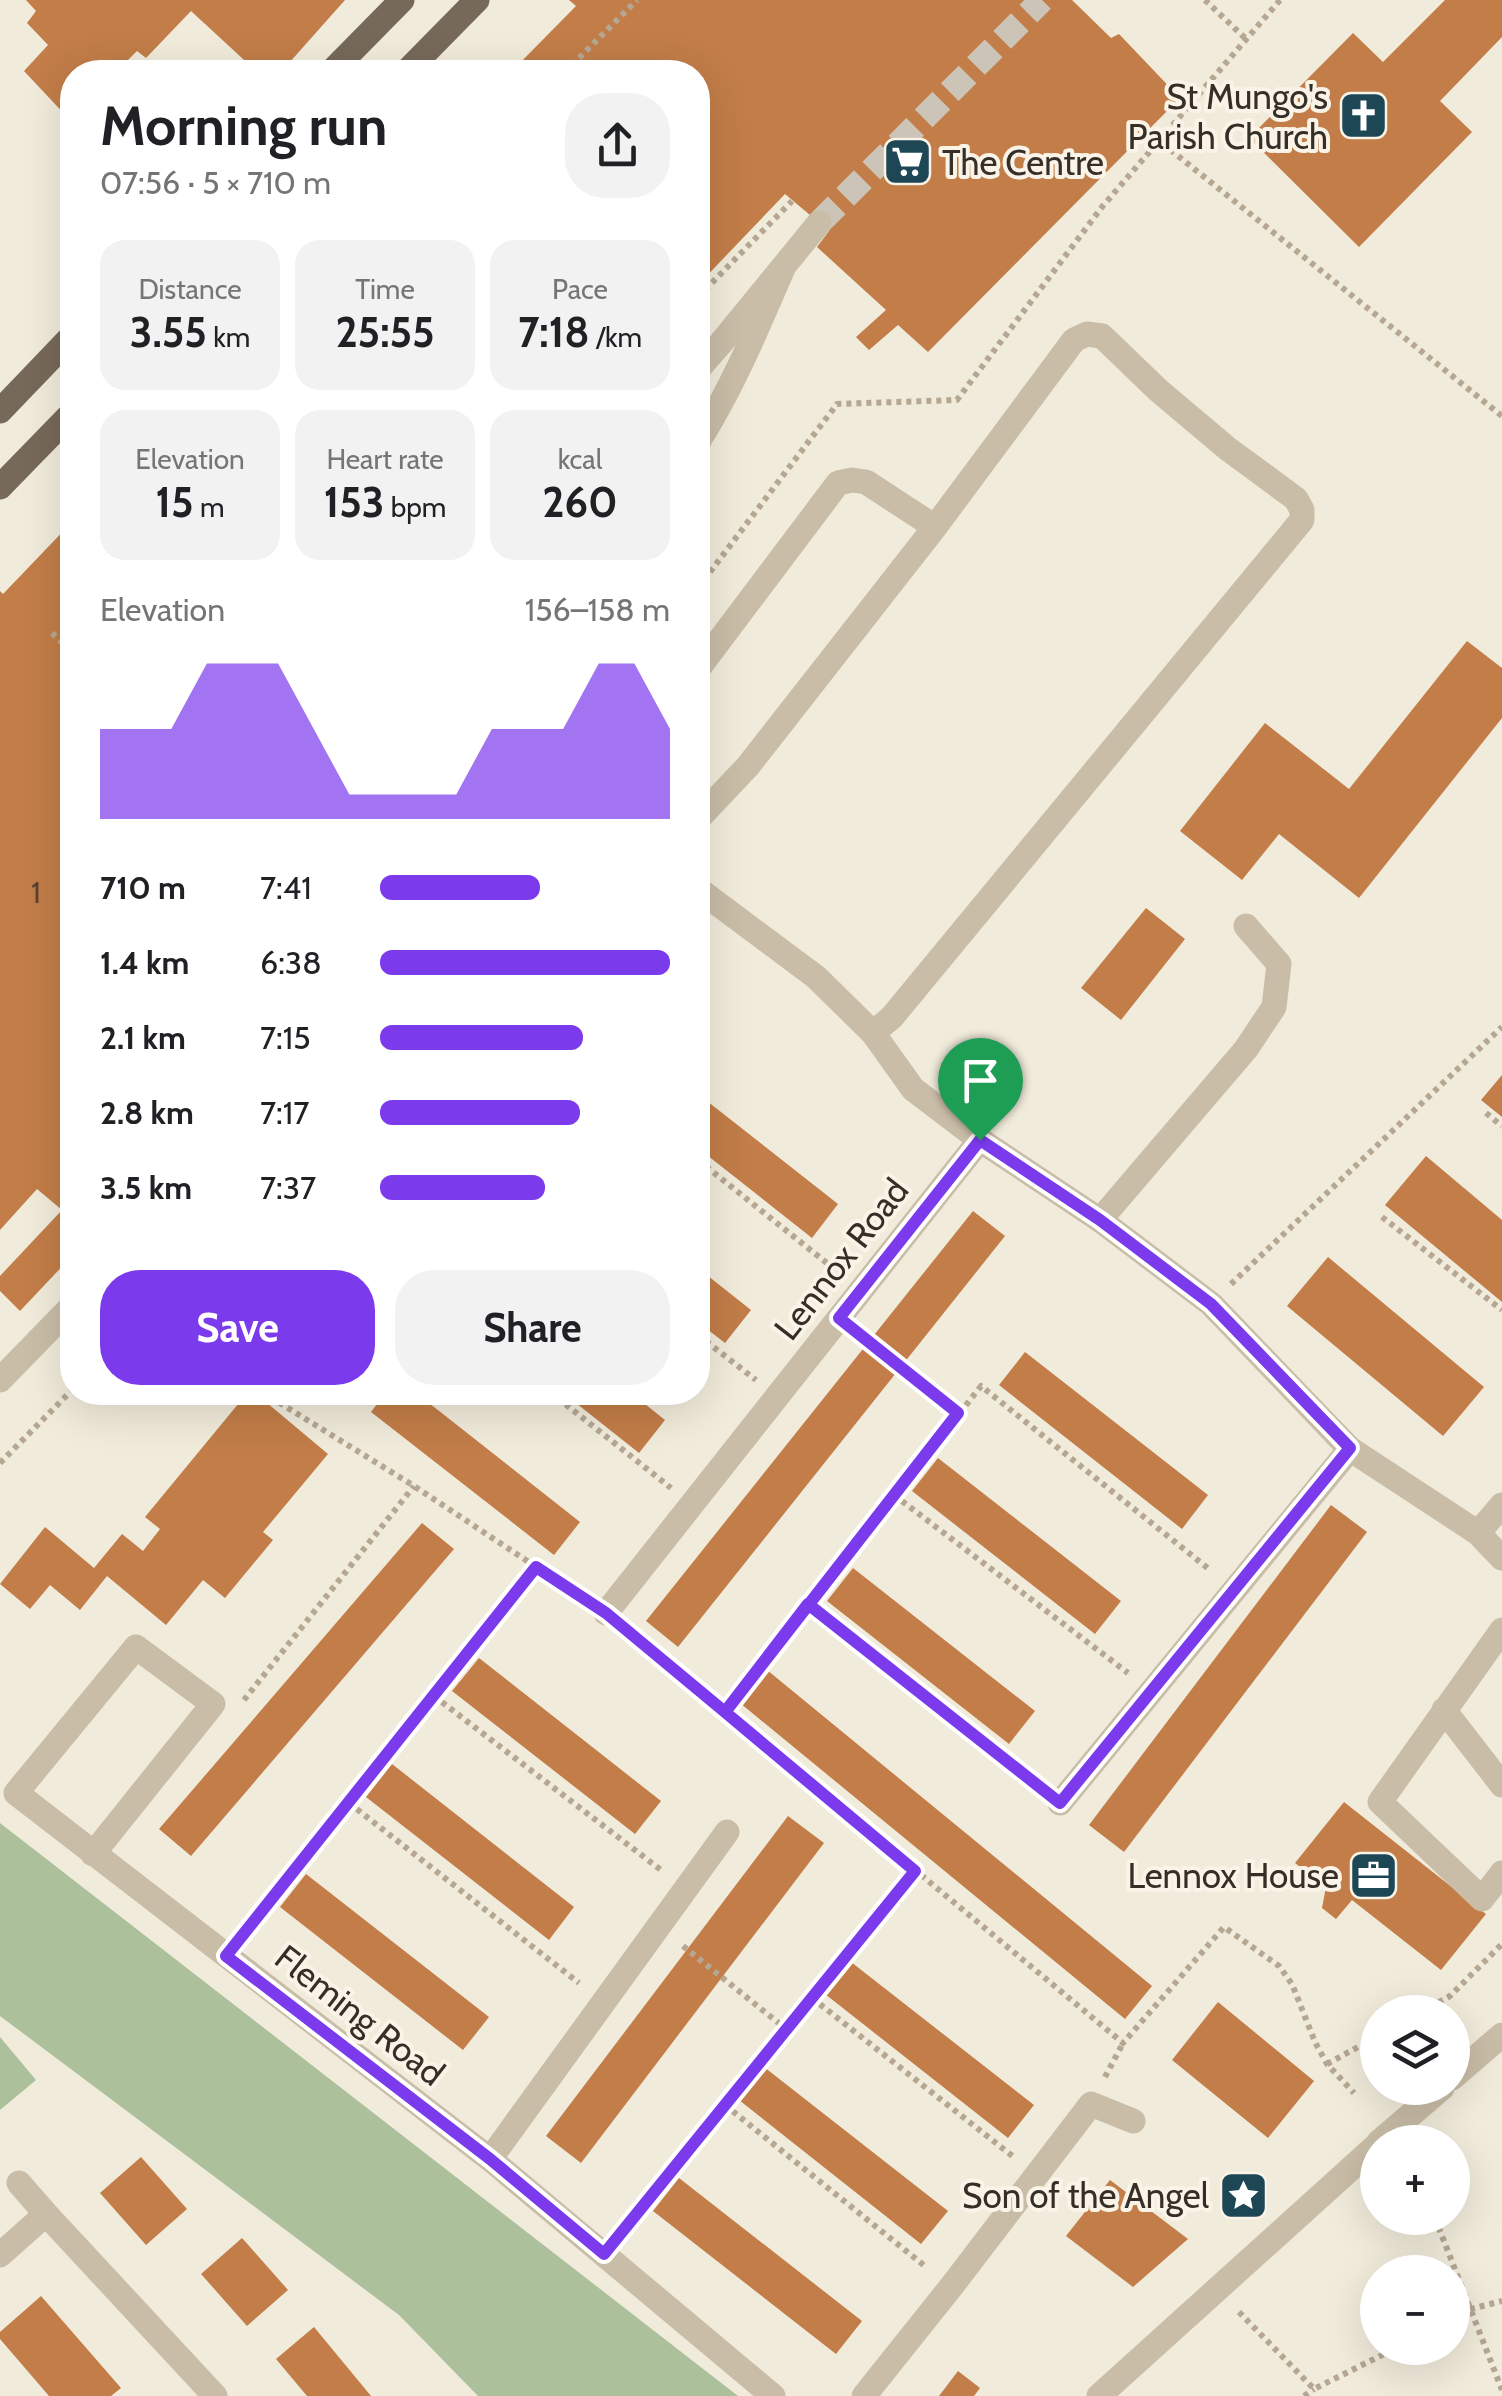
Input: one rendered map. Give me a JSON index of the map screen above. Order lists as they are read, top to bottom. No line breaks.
{"streets":{"street":["Lennox Road","Fleming Road"]},"places":{"church":["St Mungo's Parish Church"],"supermarket":["The Centre"],"office":["Lennox House"],"place":["Son of the Angel"]},"house_numbers":["1"],"page":{"heading":["Morning run","07:56 · 5 × 710 m"],"stats":[["Distance","3.55 km"],["Time","25:55"],["Pace","7:18 /km"],["Elevation","15 m"],["Heart rate","153 bpm"],["kcal","260"]],"chart":["Elevation","156–158 m"],"list":[{"name":"710 m","note":"7:41"},{"name":"1.4 km","note":"6:38"},{"name":"2.1 km","note":"7:15"},{"name":"2.8 km","note":"7:17"},{"name":"3.5 km","note":"7:37"}],"buttons":["Save","Share"],"map_buttons":["+","−"]}}
